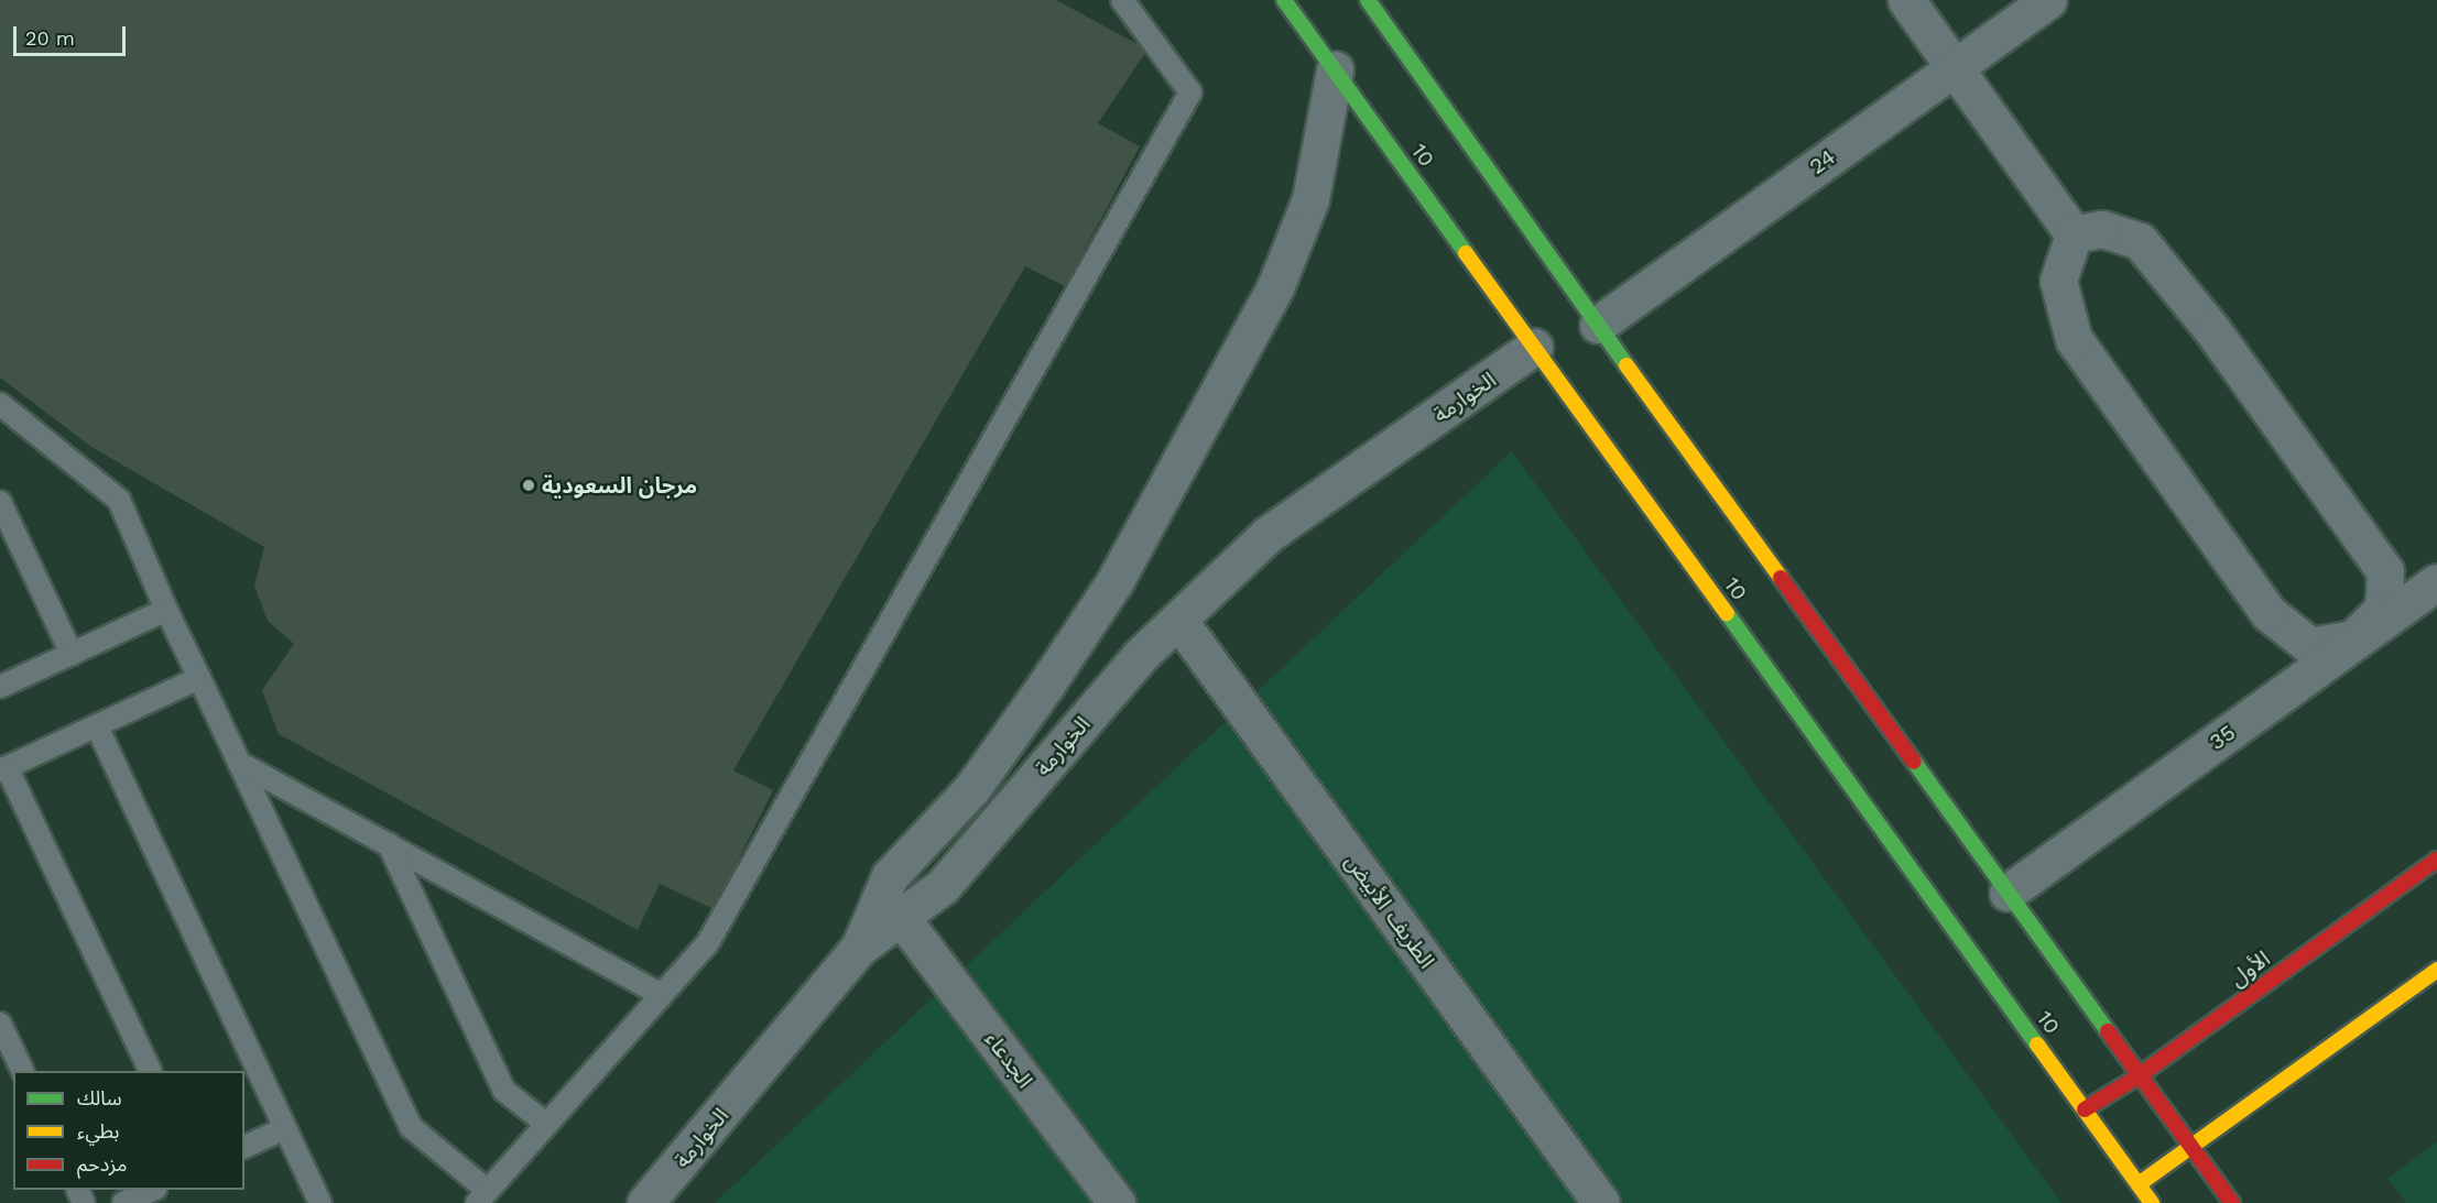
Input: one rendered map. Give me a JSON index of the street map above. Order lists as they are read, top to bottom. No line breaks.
{"streets":{"street":["10","24","الخوارمة","35","الطريف الأبيض","الأول","الجدعاء"]},"crossings":[["10","24"],["10","الخوارمة"],["10","35"],["10","الأول"],["الخوارمة","الطريف الأبيض"],["الخوارمة","الجدعاء"]],"places":["مرجان السعودية"],"legend":["سالك","بطيء","مزدحم"],"scale_bar":"20 m"}
